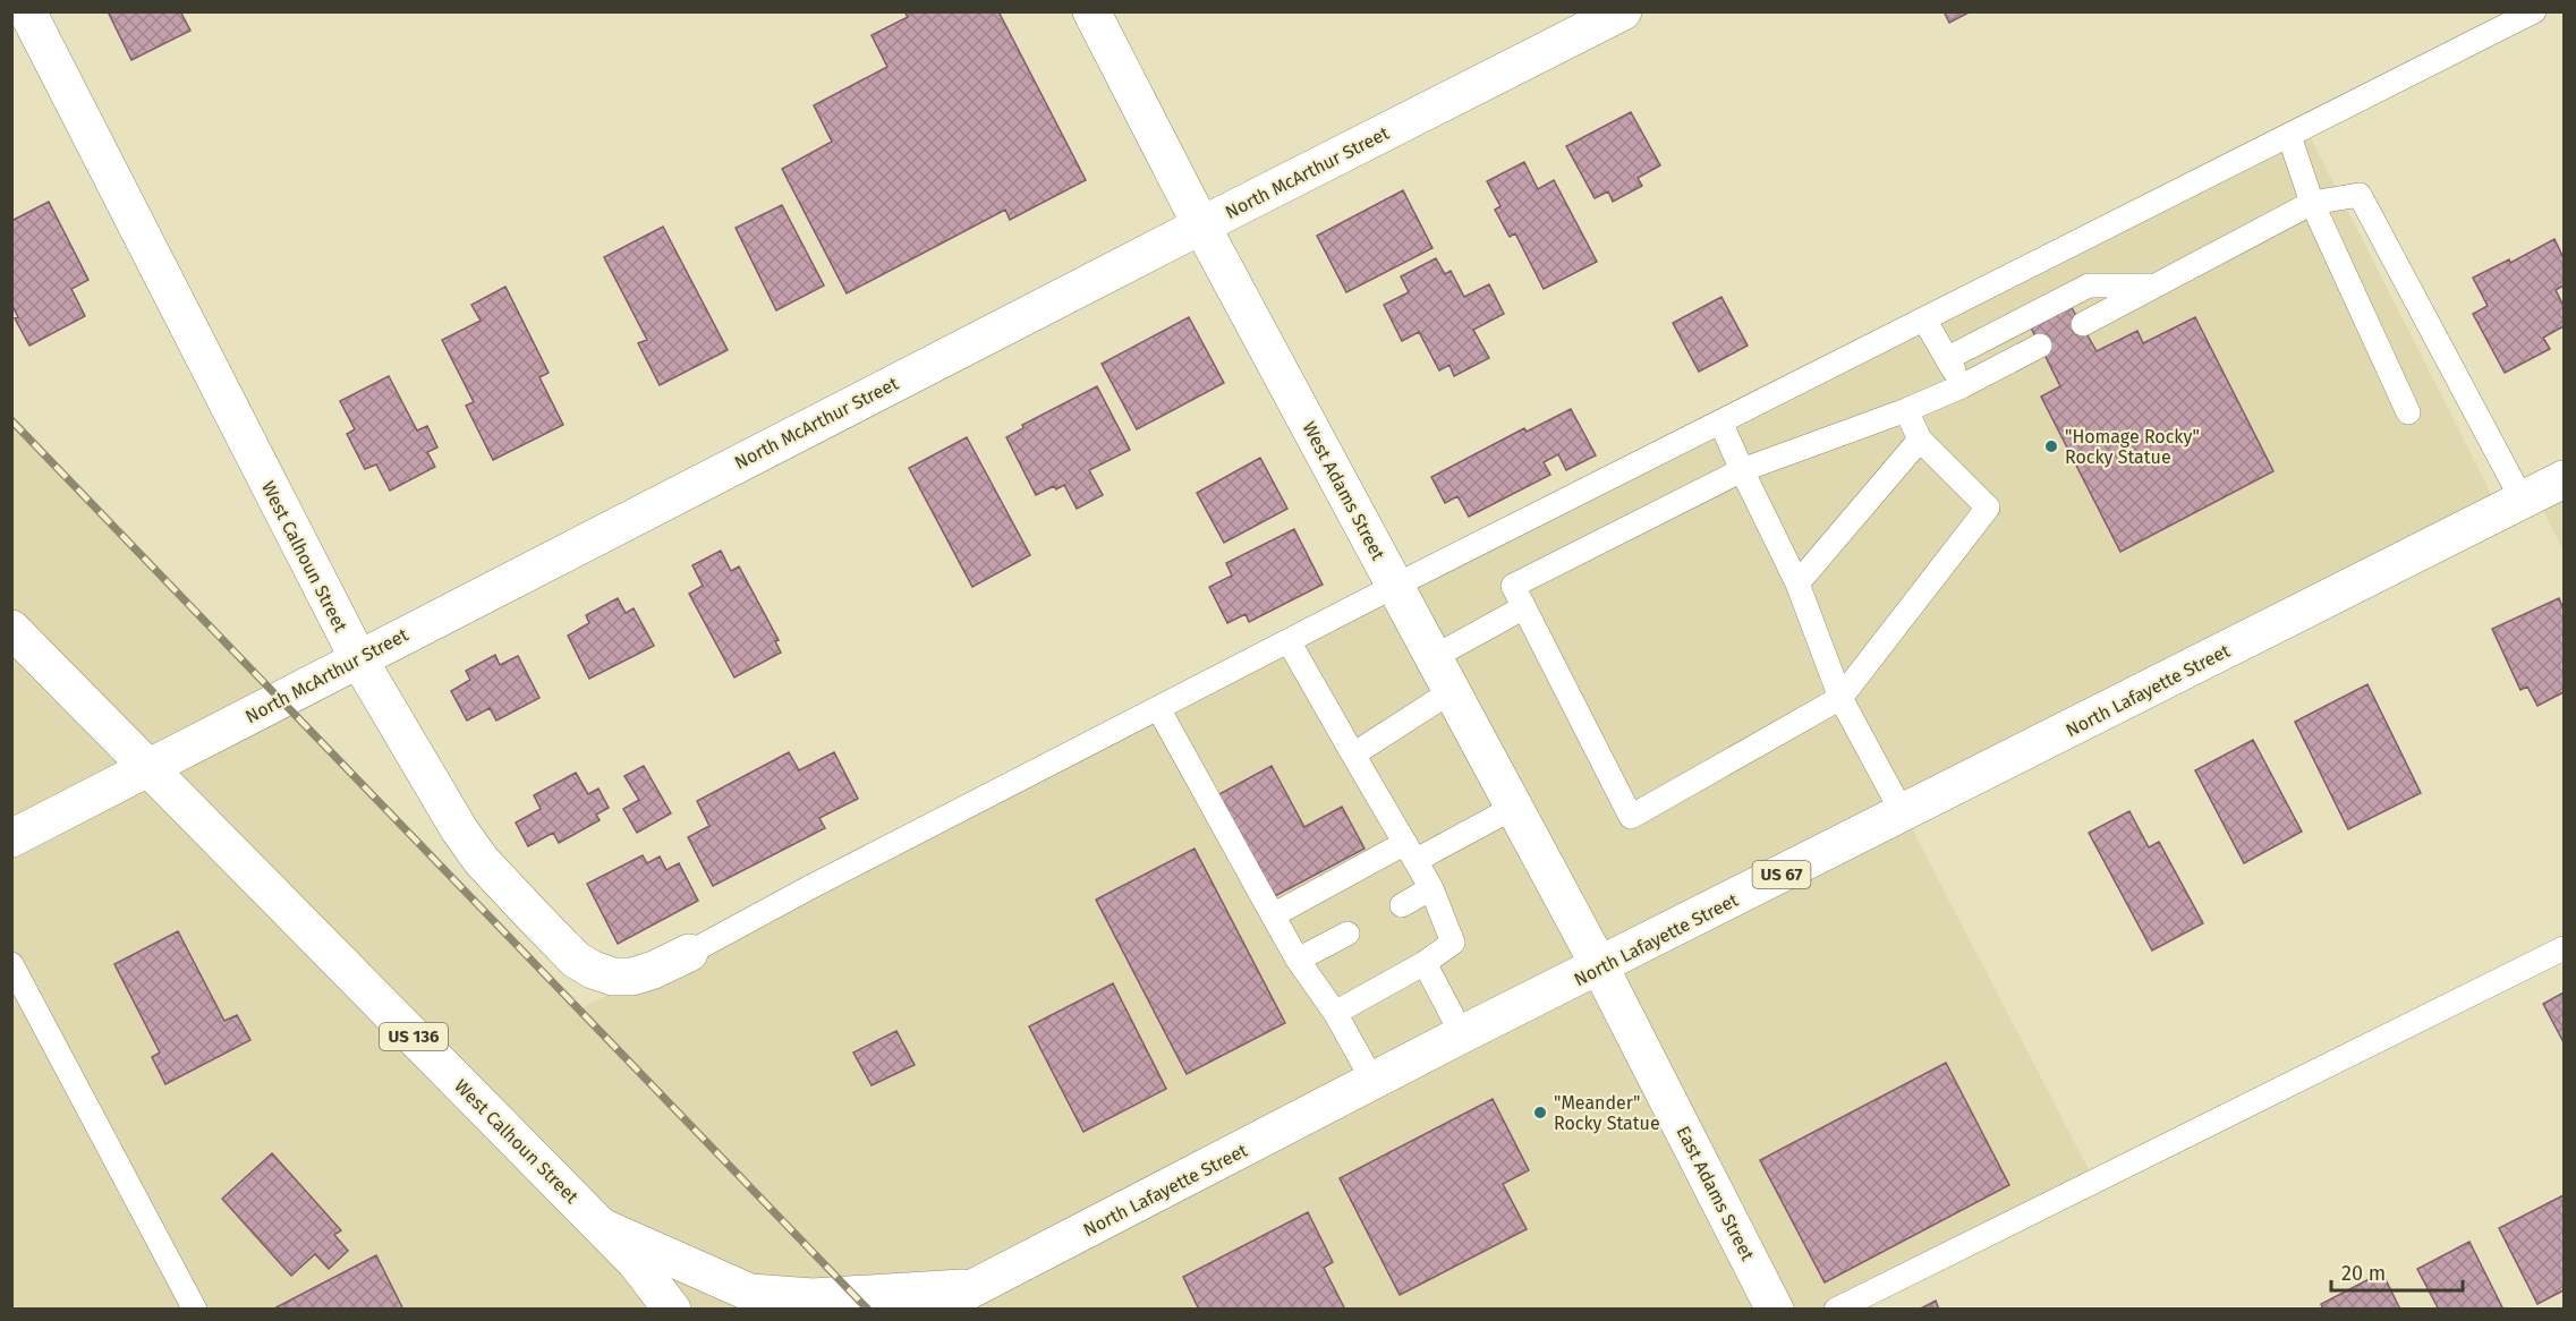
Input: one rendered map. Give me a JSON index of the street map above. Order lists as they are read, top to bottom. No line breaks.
{"streets":{"main road":["North McArthur Street","West Adams Street","West Calhoun Street","North Lafayette Street","US 67","US 136","East Adams Street"]},"crossings":[["North McArthur Street","West Adams Street"],["North McArthur Street","West Calhoun Street"],["West Adams Street","North Lafayette Street"],["West Adams Street","East Adams Street"],["North Lafayette Street","East Adams Street"]],"places":["\"Homage Rocky\" Rocky Statue","\"Meander\" Rocky Statue"],"scale_bar":"20 m"}
